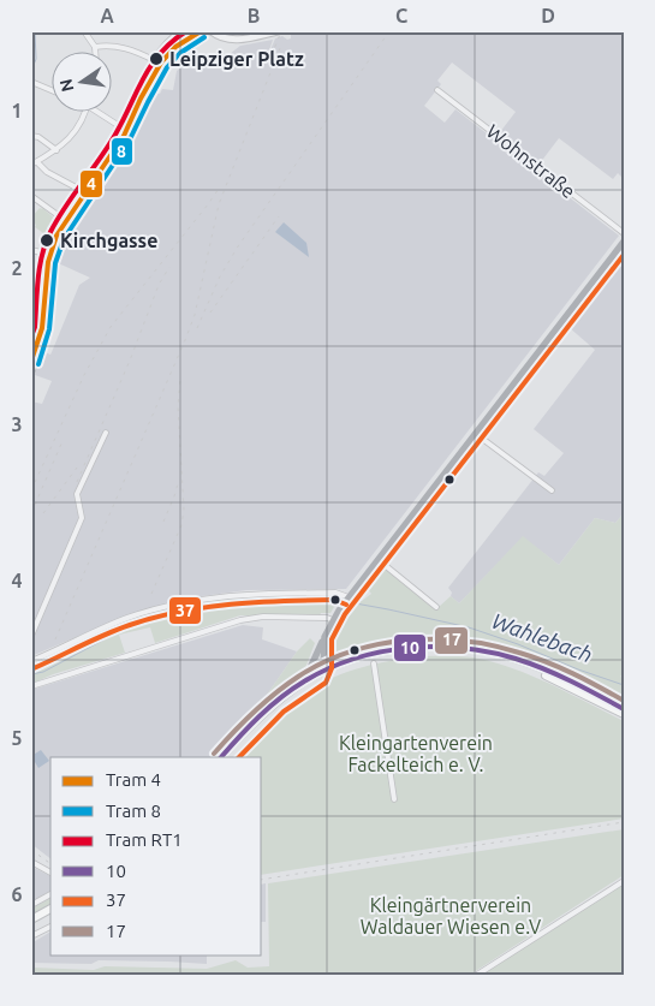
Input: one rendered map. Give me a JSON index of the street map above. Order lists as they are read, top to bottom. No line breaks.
{"streets":{"street":["Wohnstraße"]},"water":["Wahlebach"],"parks":["Kleingartenverein Fackelteich e. V.","Kleingärtnerverein Waldauer Wiesen e.V"],"places":["Leipziger Platz","Kirchgasse"],"lines":["tram line 4","tram line RT1","tram line 8","transit line 37","transit line 17","transit line 10"],"legend":["Tram 4","Tram 8","Tram RT1","10","37","17"],"north":"left","grid":{"columns":["A","B","C","D"],"rows":["1","2","3","4","5","6"]}}
